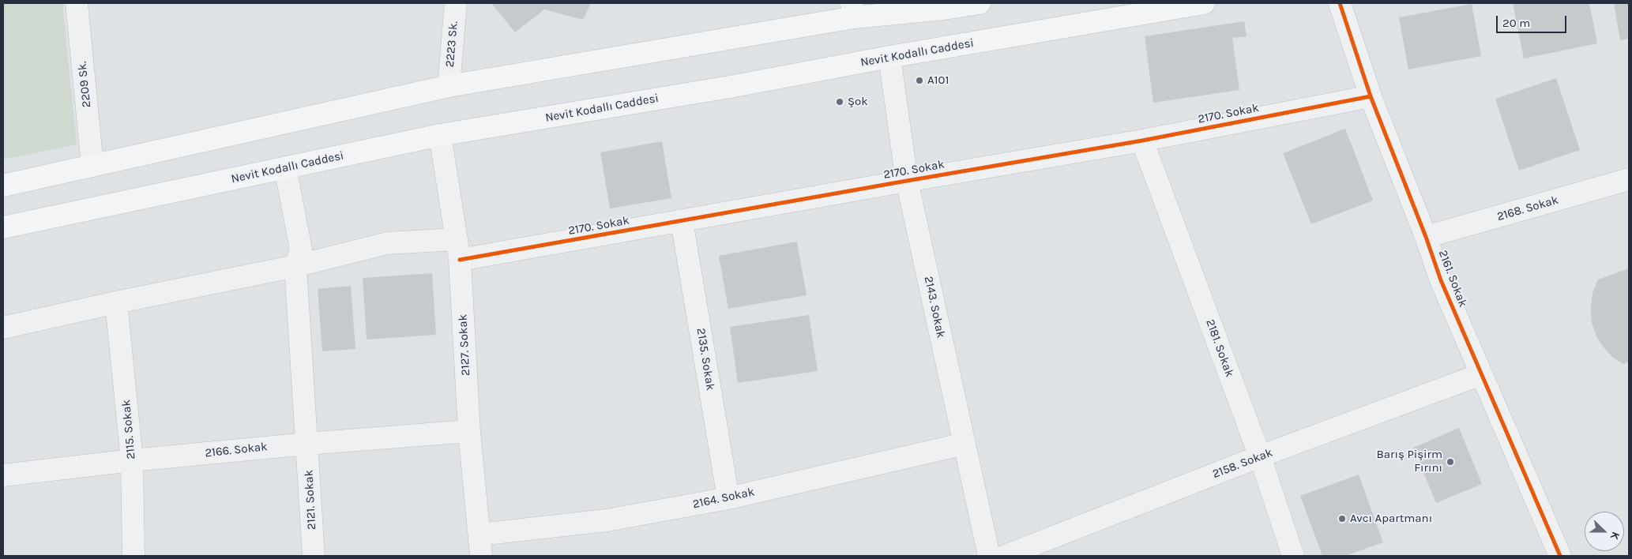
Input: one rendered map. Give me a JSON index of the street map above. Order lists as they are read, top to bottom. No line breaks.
{"streets":{"main road":["Nevit Kodallı Caddesi"],"street":["2223 Sk.","2209 Sk.","2170. Sokak","2168. Sokak","2161. Sokak","2143. Sokak","2127. Sokak","2181. Sokak","2135. Sokak","2115. Sokak","2166. Sokak","2158. Sokak","2164. Sokak","2121. Sokak"]},"crossings":[["Nevit Kodallı Caddesi","2143. Sokak"],["Nevit Kodallı Caddesi","2127. Sokak"],["Nevit Kodallı Caddesi","2121. Sokak"],["2170. Sokak","2161. Sokak"],["2170. Sokak","2143. Sokak"],["2170. Sokak","2127. Sokak"],["2170. Sokak","2181. Sokak"],["2170. Sokak","2135. Sokak"],["2168. Sokak","2161. Sokak"],["2161. Sokak","2158. Sokak"],["2143. Sokak","2164. Sokak"],["2127. Sokak","2166. Sokak"],["2127. Sokak","2164. Sokak"],["2181. Sokak","2158. Sokak"],["2135. Sokak","2164. Sokak"],["2115. Sokak","2166. Sokak"],["2166. Sokak","2121. Sokak"]],"places":["A101","Şok","Barış Pişirm Fırını","Avcı Apartmanı"],"scale_bar":"20 m","north":"right"}
